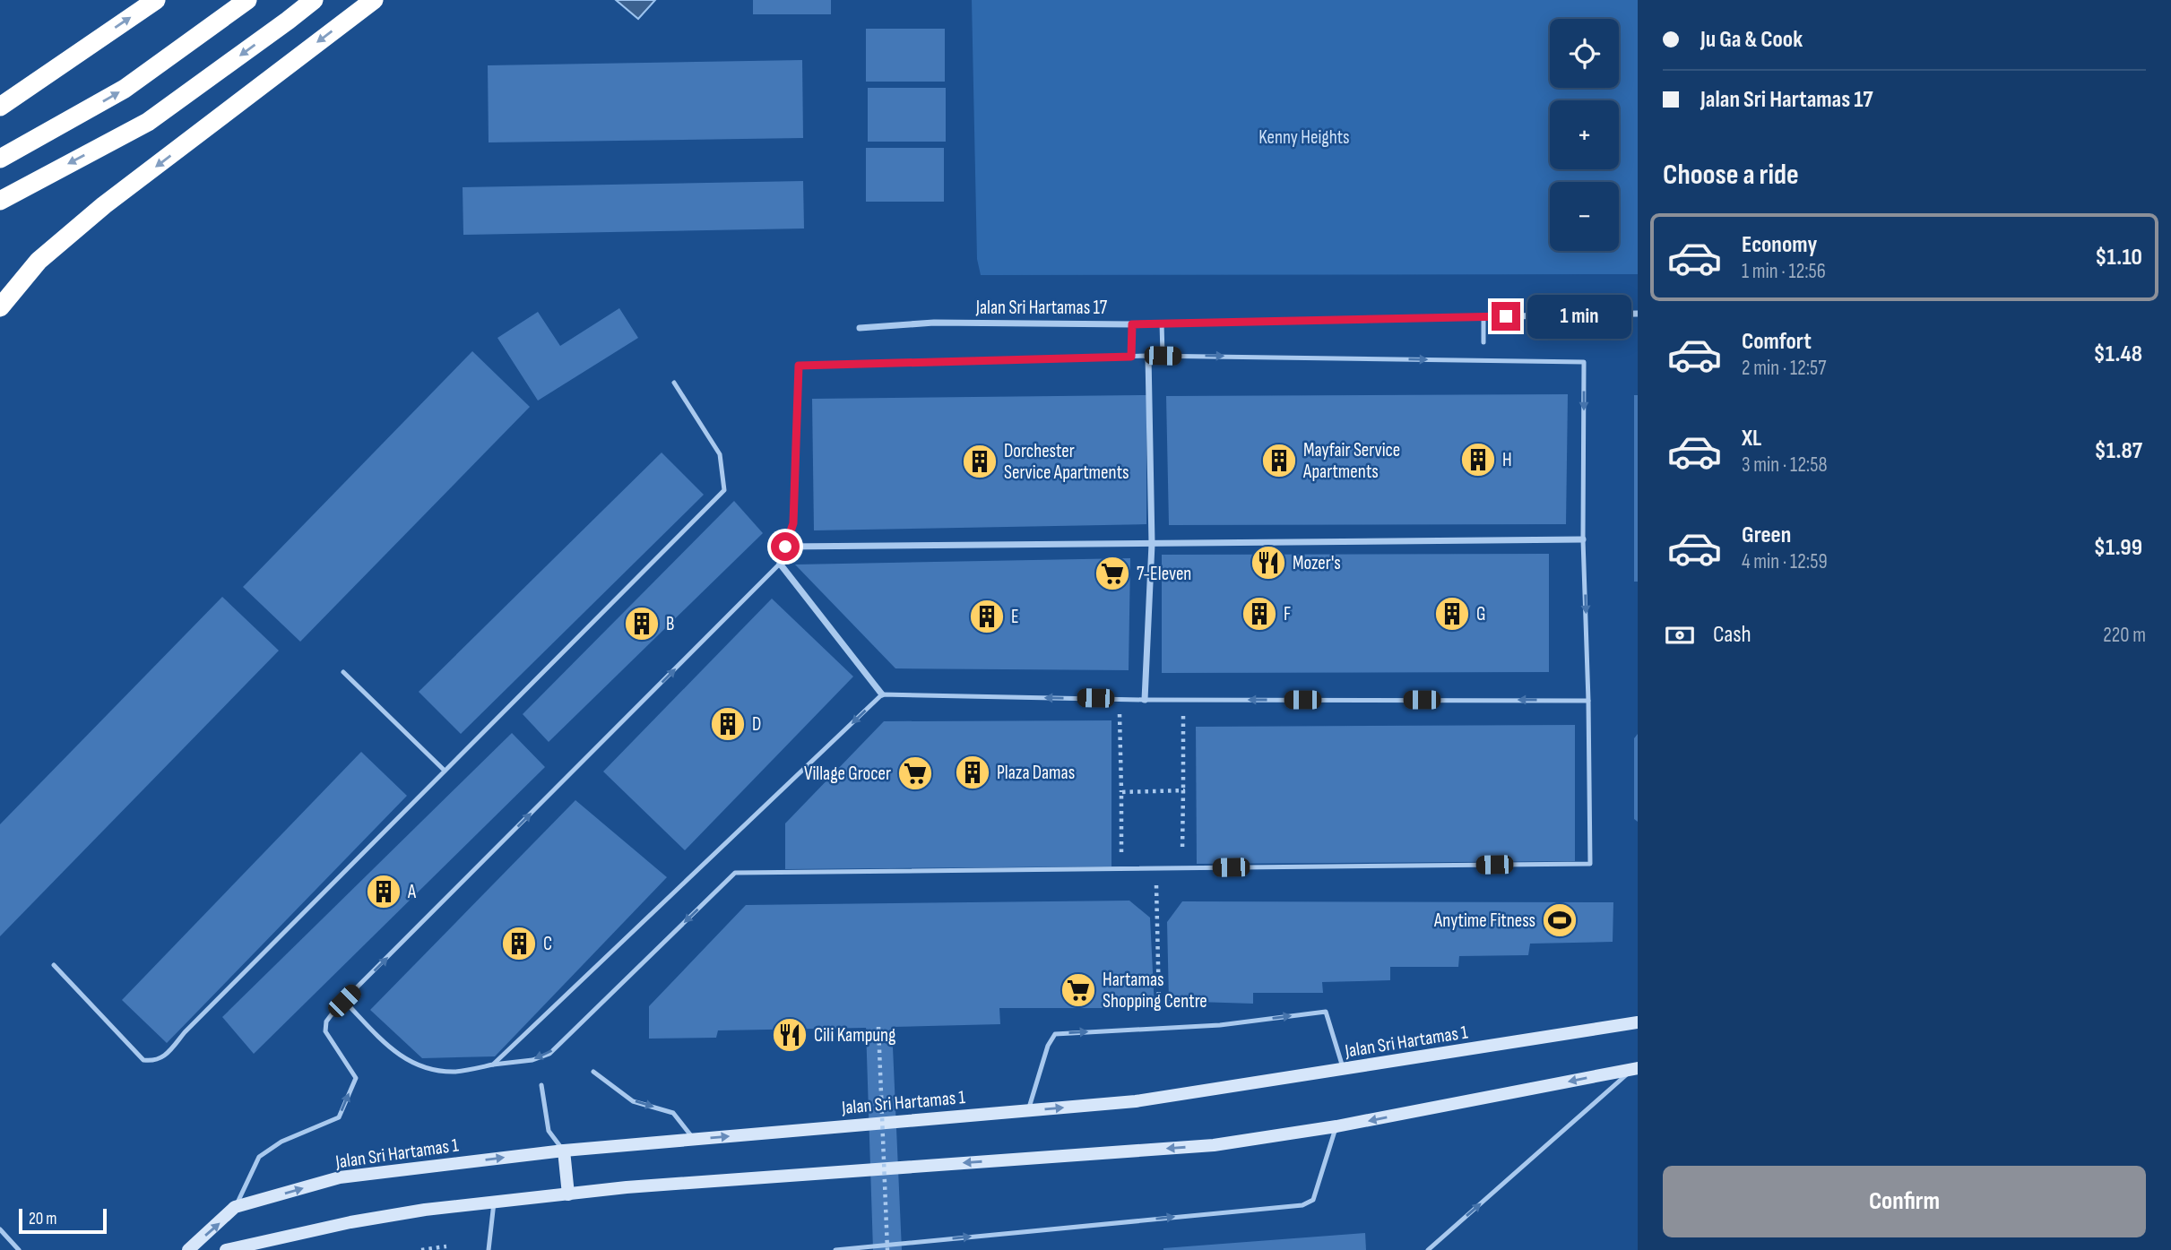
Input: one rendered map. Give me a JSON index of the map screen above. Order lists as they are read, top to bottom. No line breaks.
{"streets":{"street":["Jalan Sri Hartamas 17","Jalan Sri Hartamas 1"]},"parks":["Kenny Heights"],"places":{"building":["H","Mayfair Service Apartments","Dorchester Service Apartments","F","G","E","B","D","Plaza Damas","A","C"],"restaurant":["Mozer's","Cili Kampung"],"supermarket":["7-Eleven","Village Grocer","Hartamas Shopping Centre"],"sports":["Anytime Fitness"]},"scale_bar":"20 m","page":{"banner":["Ju Ga & Cook","Jalan Sri Hartamas 17"],"map_buttons":["+","−"],"heading":"Choose a ride","list":[{"name":"Economy","note":"1 min · 12:56","value":"$1.10"},{"name":"Comfort","note":"2 min · 12:57","value":"$1.48"},{"name":"XL","note":"3 min · 12:58","value":"$1.87"},{"name":"Green","note":"4 min · 12:59","value":"$1.99"}],"bubble":"1 min","pay":["Cash","220 m"],"buttons":"Confirm","scale":"20 m"}}
